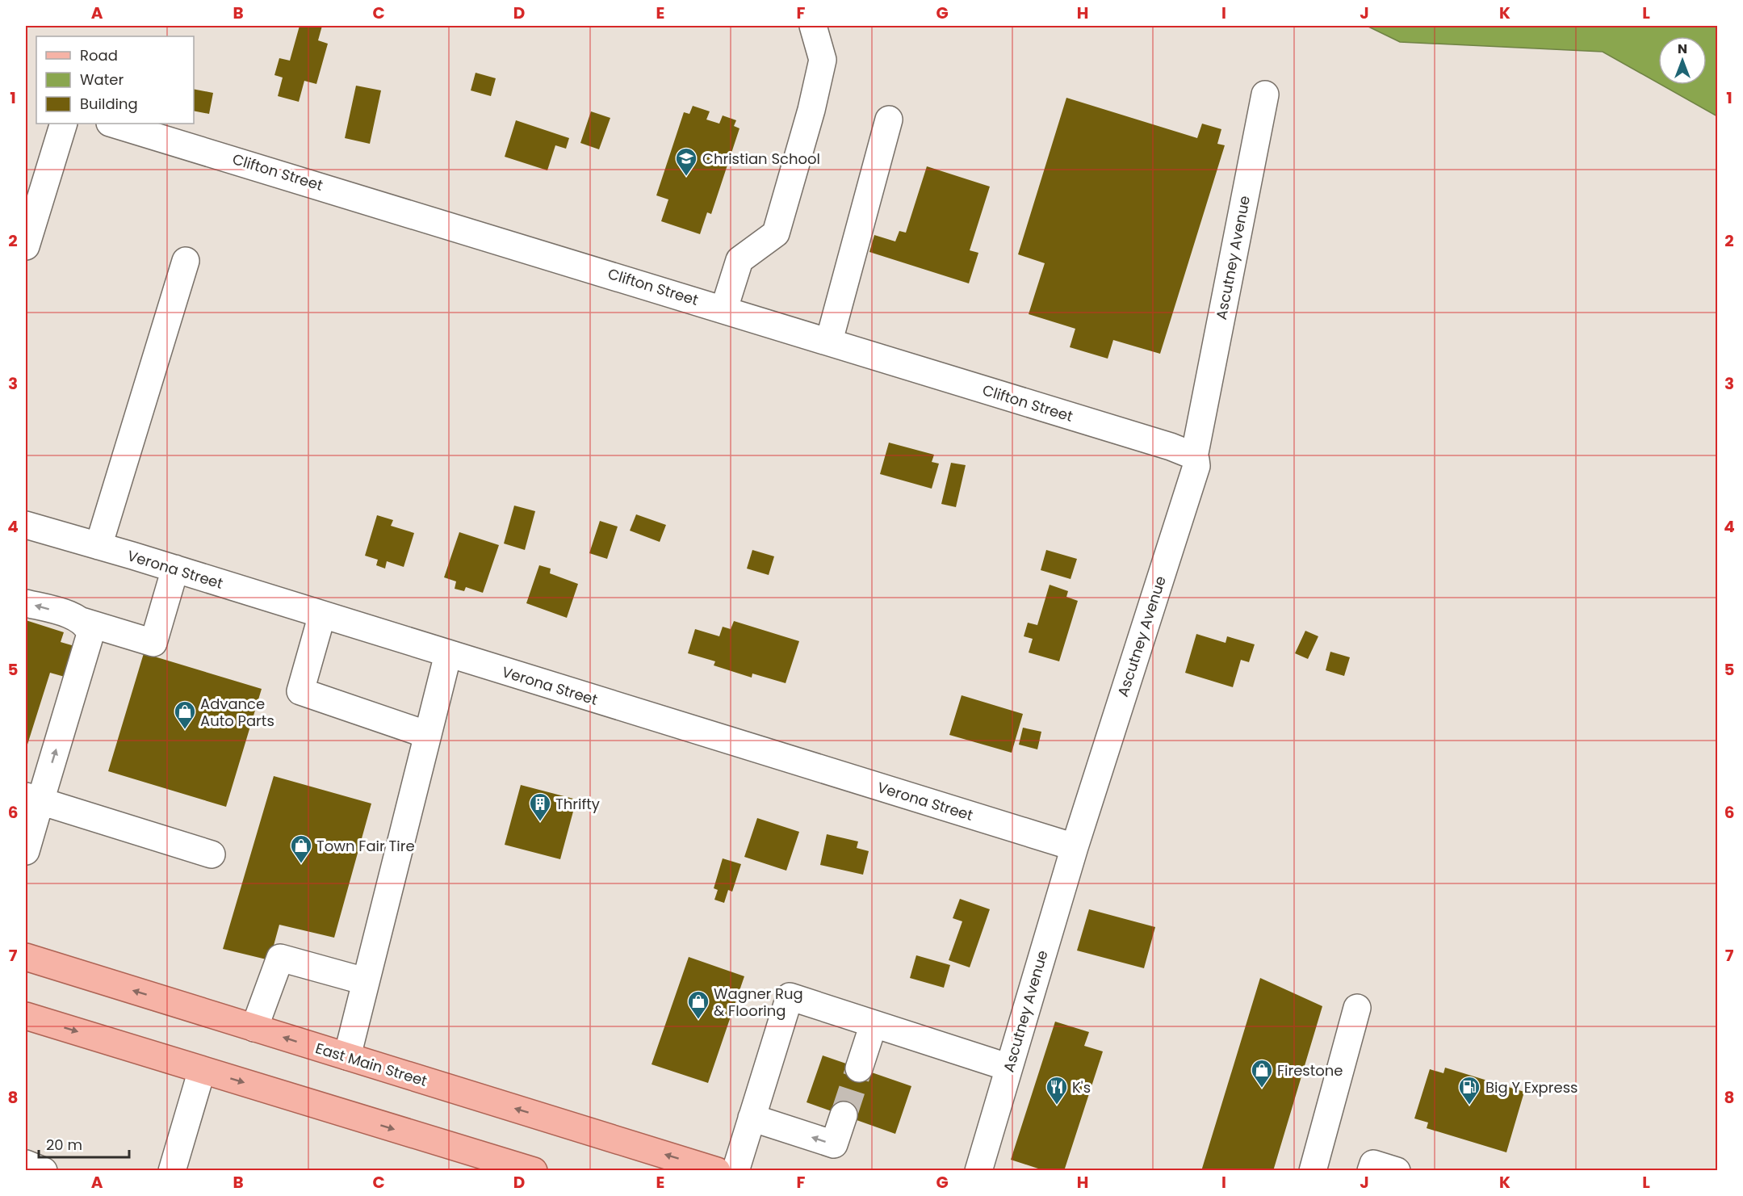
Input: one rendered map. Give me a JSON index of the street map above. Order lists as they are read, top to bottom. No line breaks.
{"streets":{"main road":["East Main Street"],"street":["Clifton Street","Ascutney Avenue","Verona Street"]},"crossings":[["Clifton Street","Ascutney Avenue"],["Ascutney Avenue","Verona Street"]],"places":{"school or university":["Christian School"],"shop":["Advance Auto Parts","Town Fair Tire","Wagner Rug & Flooring","Firestone"],"building":["Thrifty"],"restaurant":["K's"],"fuel station":["Big Y Express"]},"legend":["Road","Water","Building"],"scale_bar":"20 m","north":"top","grid":{"columns":["A","B","C","D","E","F","G","H","I","J","K","L"],"rows":["1","2","3","4","5","6","7","8"]}}
